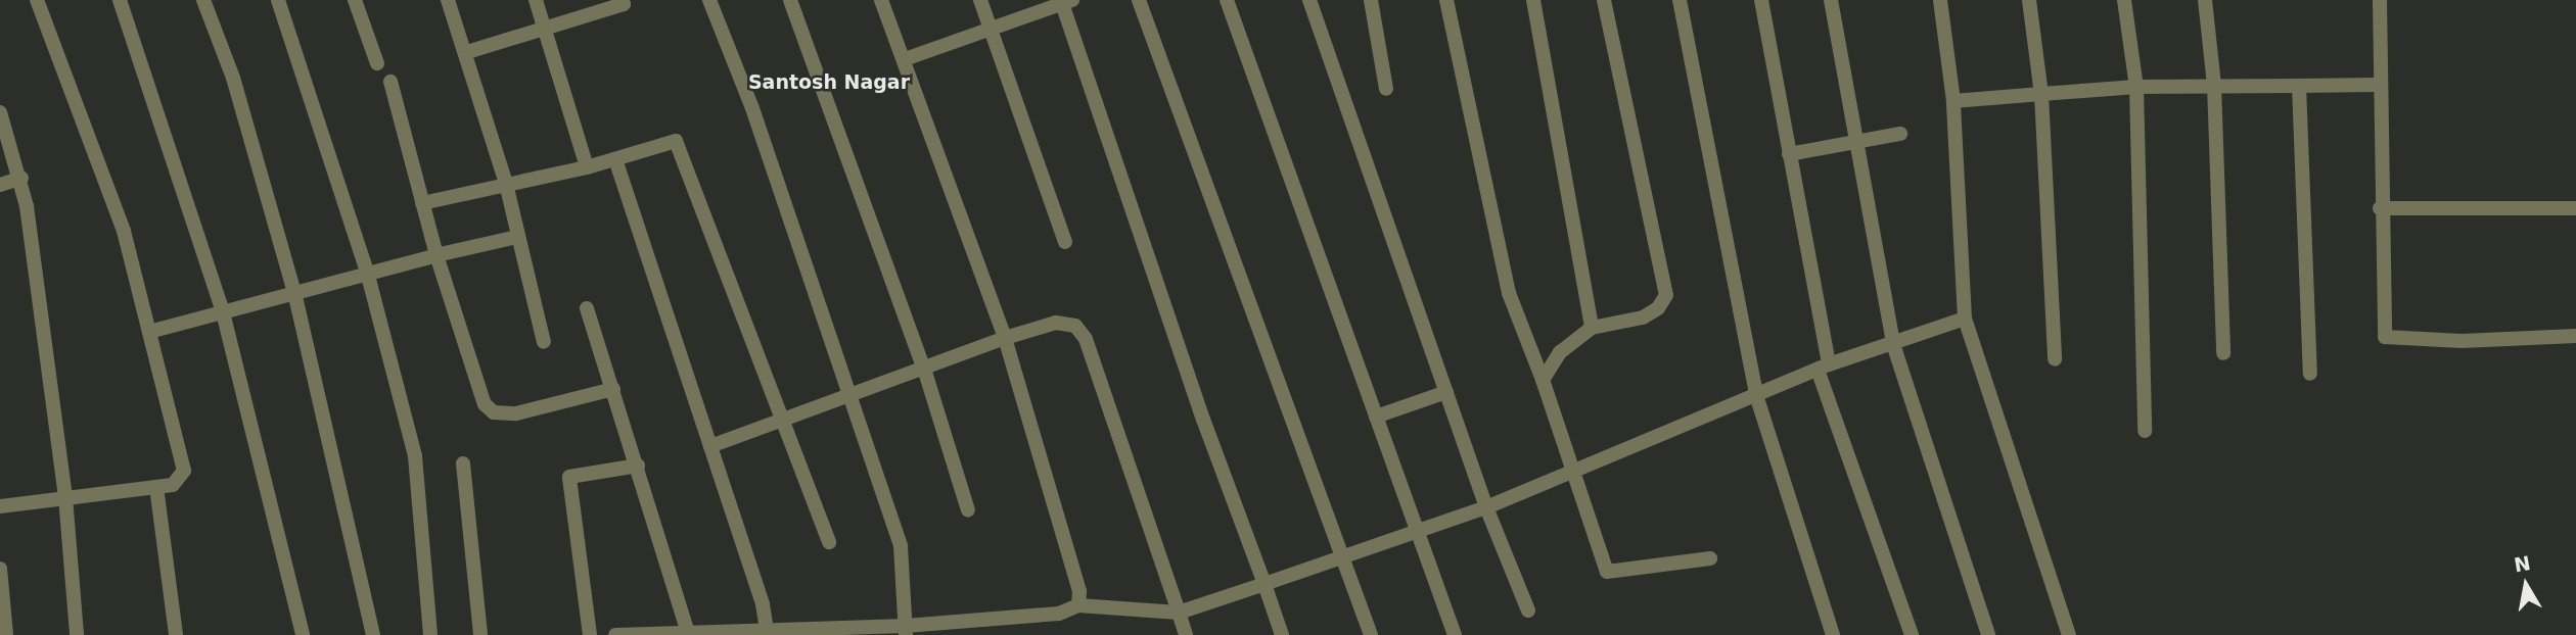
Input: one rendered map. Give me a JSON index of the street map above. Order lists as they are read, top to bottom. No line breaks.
{"districts":["Santosh Nagar"],"north":"top"}
